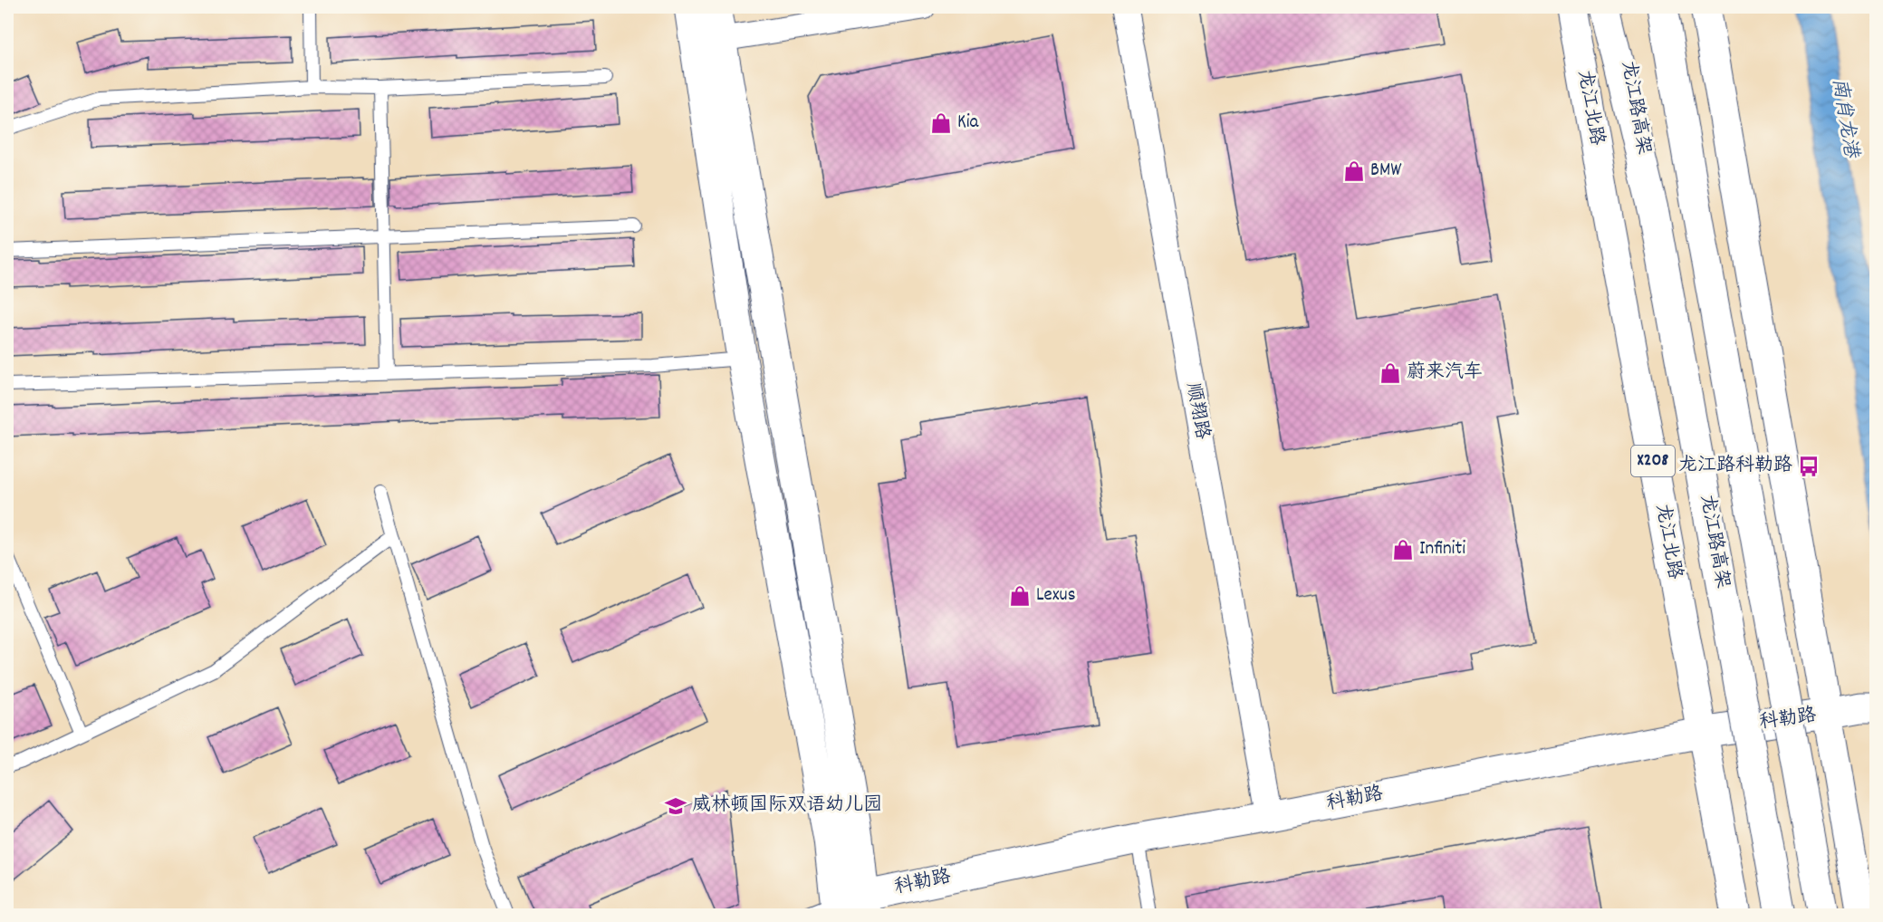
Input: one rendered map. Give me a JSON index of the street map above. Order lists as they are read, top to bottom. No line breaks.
{"streets":{"main road":["龙江北路","龙江路高架","X208","科勒路"],"street":["顺翔路"]},"crossings":[["龙江北路","科勒路"],["顺翔路","科勒路"]],"water":["南肖龙港"],"places":{"shop":["Kia","BMW","蔚来汽车","Infiniti","Lexus"],"bus stop":["龙江路科勒路"],"school or university":["威林顿国际双语幼儿园"]}}
